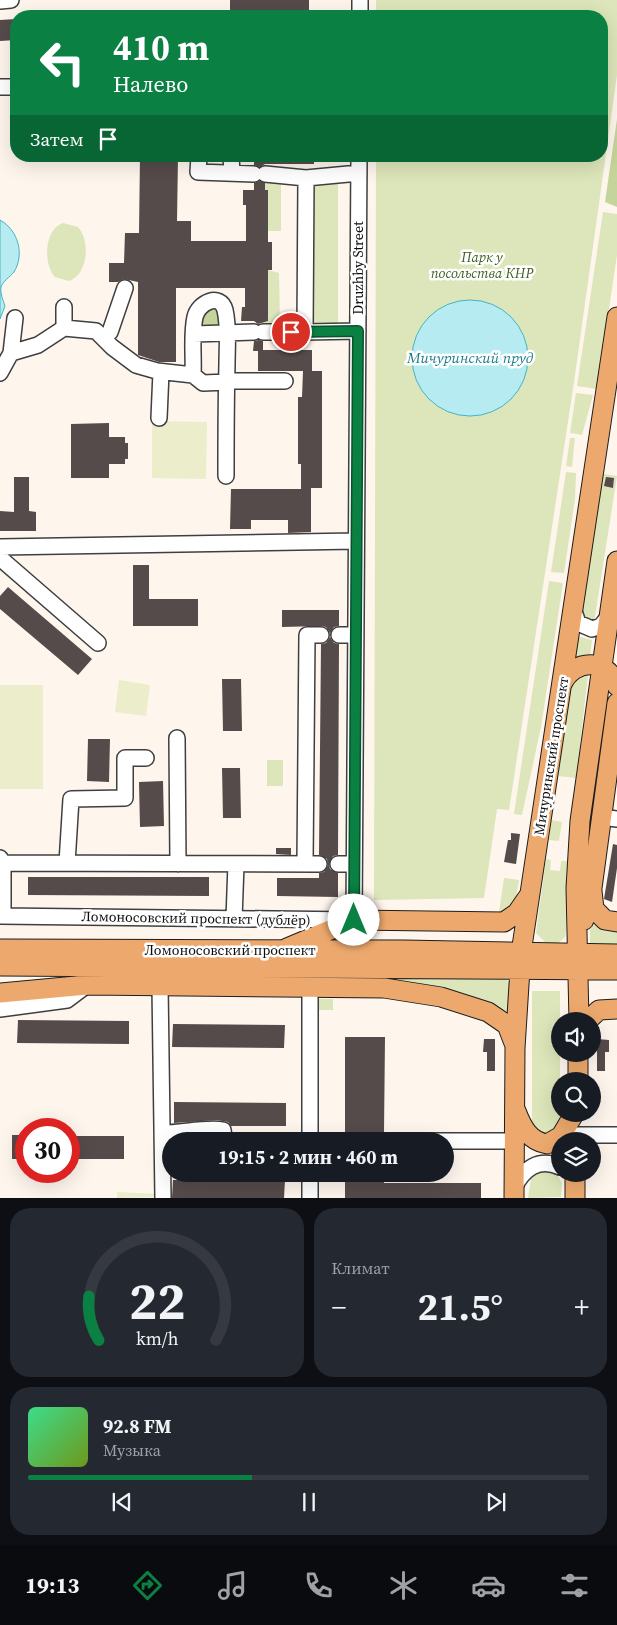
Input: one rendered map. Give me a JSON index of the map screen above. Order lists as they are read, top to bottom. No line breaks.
{"streets":{"main road":["Мичуринский проспект","Ломоносовский проспект (дублёр)","Ломоносовский проспект"],"street":["Druzhby Street"]},"crossings":[["Druzhby Street","Ломоносовский проспект (дублёр)"],["Мичуринский проспект","Ломоносовский проспект (дублёр)"],["Мичуринский проспект","Ломоносовский проспект"]],"water":["Мичуринский пруд"],"parks":["Парк у посольства КНР"],"page":{"turn":["410 m","Налево"],"then":"Затем","limit":"30","trip":"19:15 · 2 мин · 460 m","tile":"Климат","heat":["−","21.5°","+"],"song":["92.8 FM","Музыка"],"tabs":"19:13","gauge":["22","km/h"]}}
